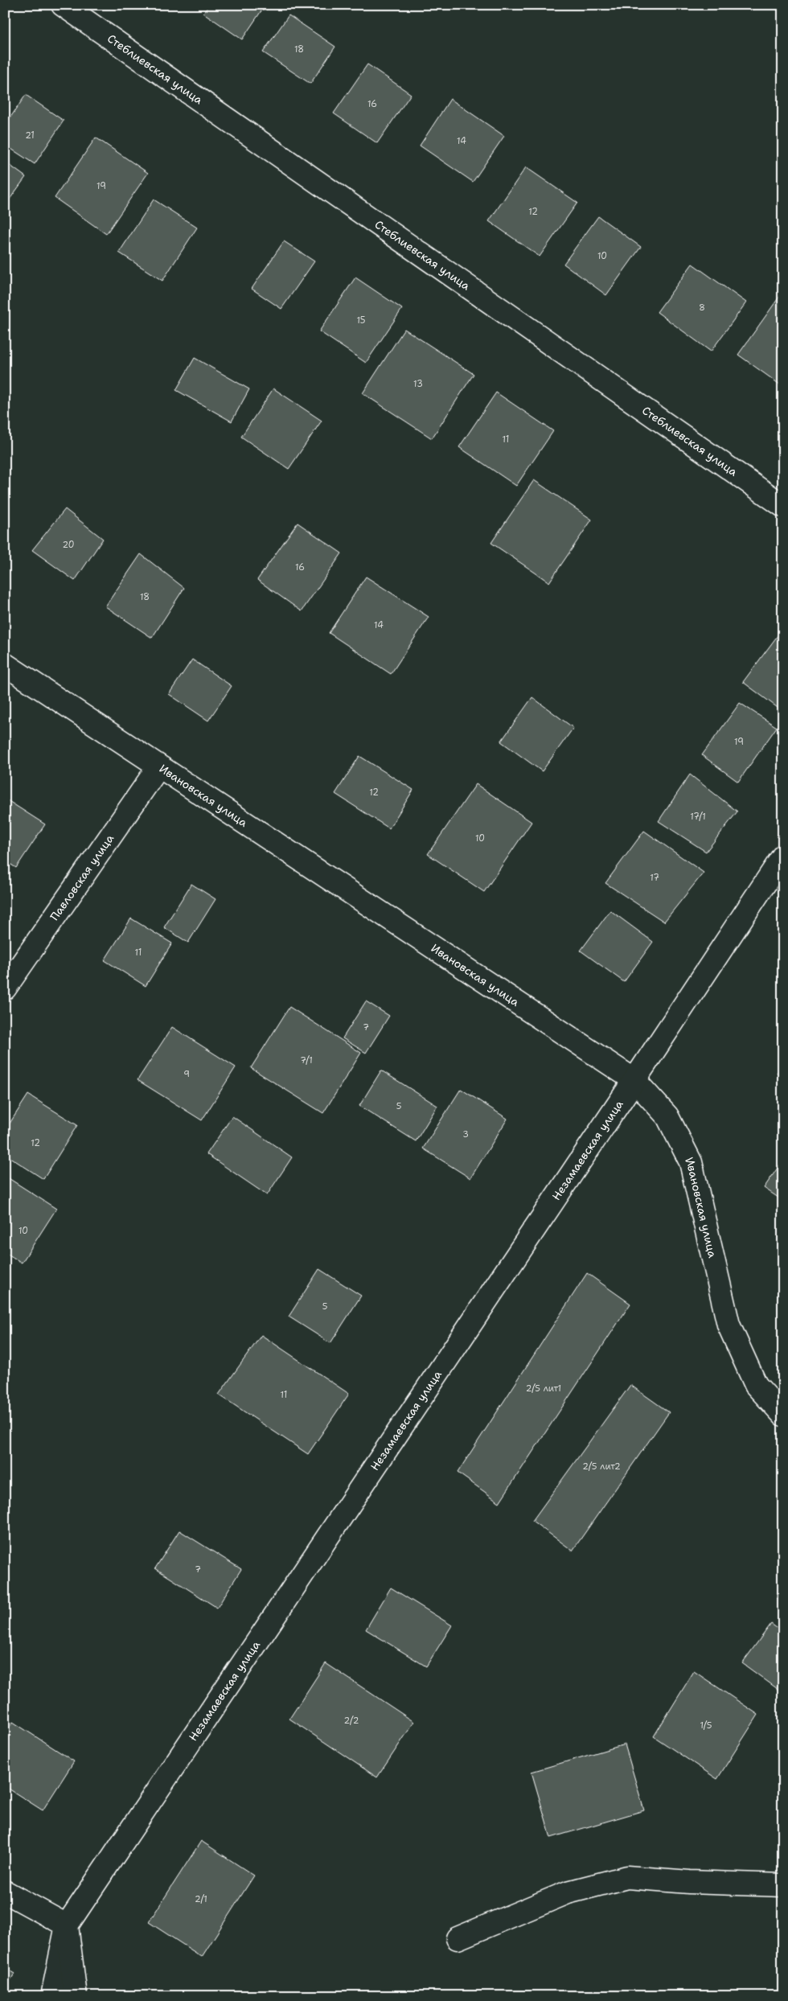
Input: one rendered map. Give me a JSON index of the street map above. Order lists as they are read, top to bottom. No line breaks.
{"streets":{"street":["Стеблиевская улица","Ивановская улица","Павловская улица","Незамаевская улица"]},"crossings":[["Ивановская улица","Павловская улица"],["Ивановская улица","Незамаевская улица"]],"house_numbers":["18","16","21","14","19","12","10","8","15","13","11","20","16","18","14","19","12","17/1","10","17","11","7","7/1","9","5","3","12","10","5","2/5 лит1","11","2/5 лит2","7","2/2","1/5","2/1"]}
